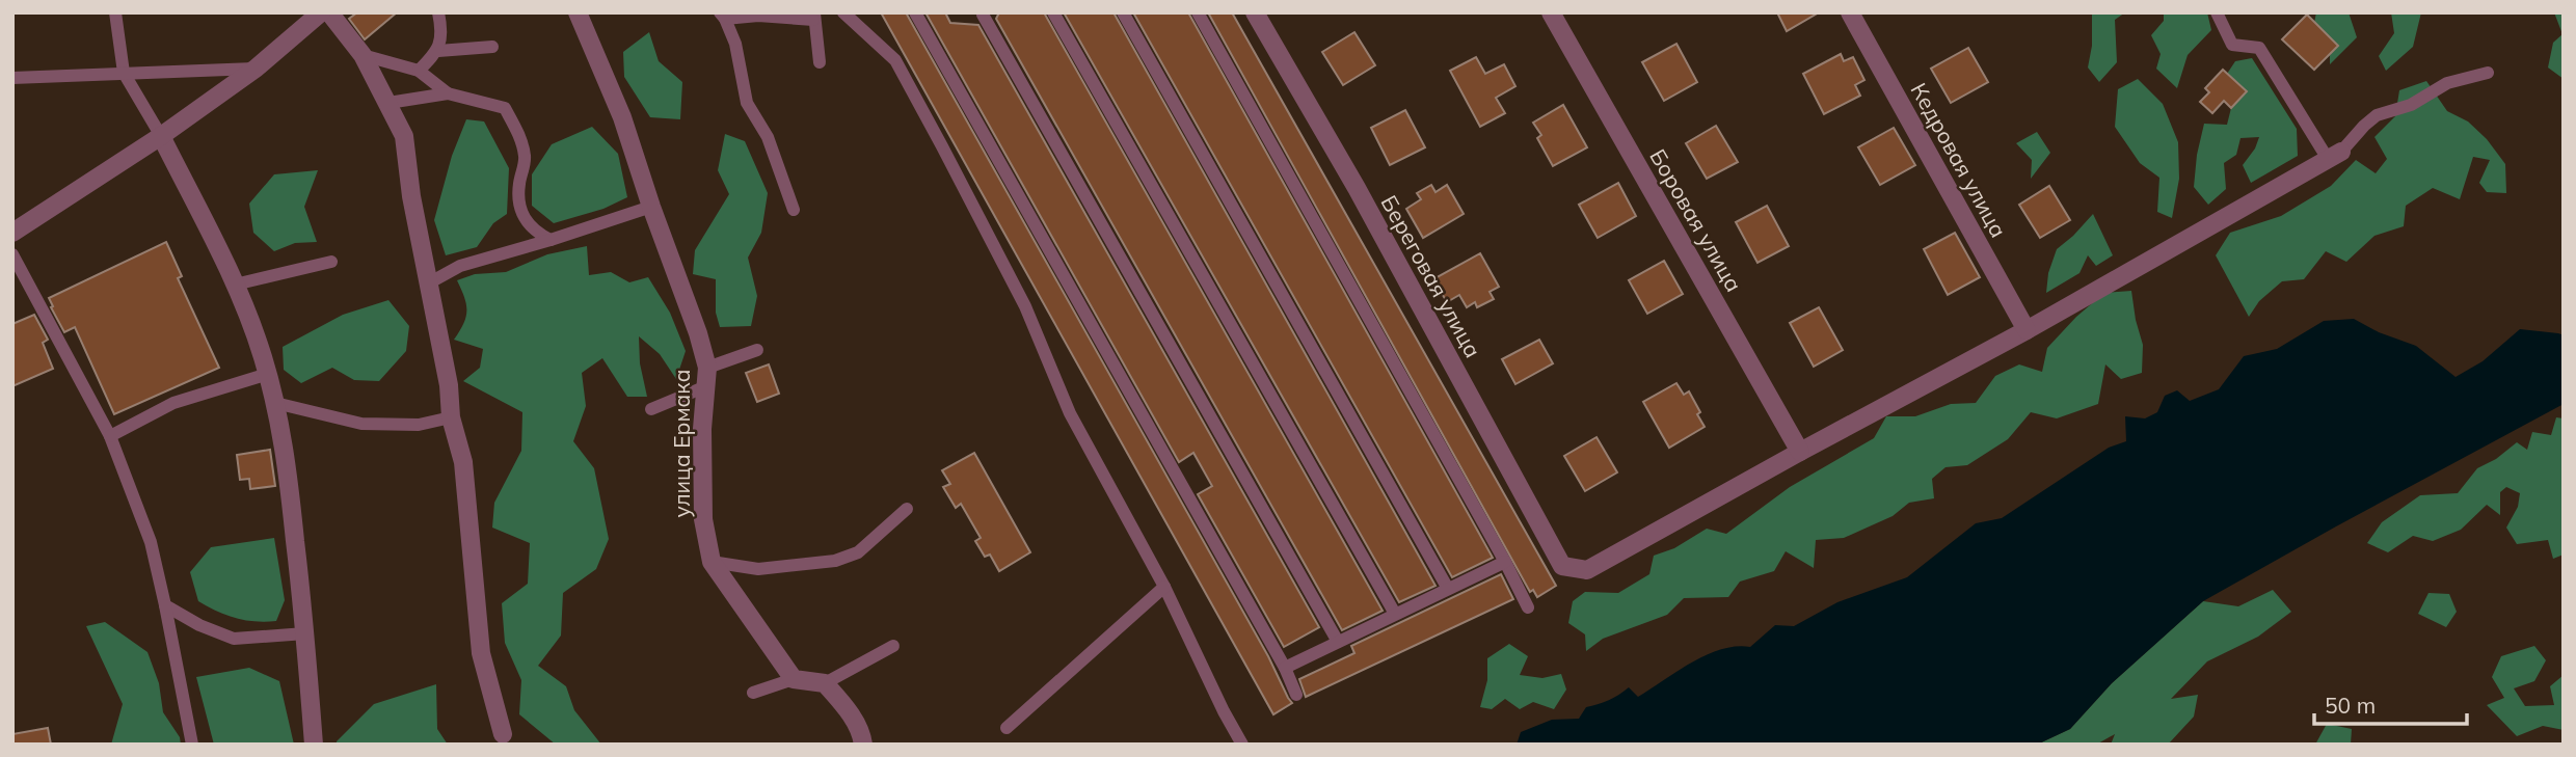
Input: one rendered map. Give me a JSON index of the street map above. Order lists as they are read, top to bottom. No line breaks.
{"streets":{"street":["Кедровая улица","Боровая улица","Береговая улица","улица Ермака"]},"crossings":[["Боровая улица","Береговая улица"]],"scale_bar":"50 m"}
